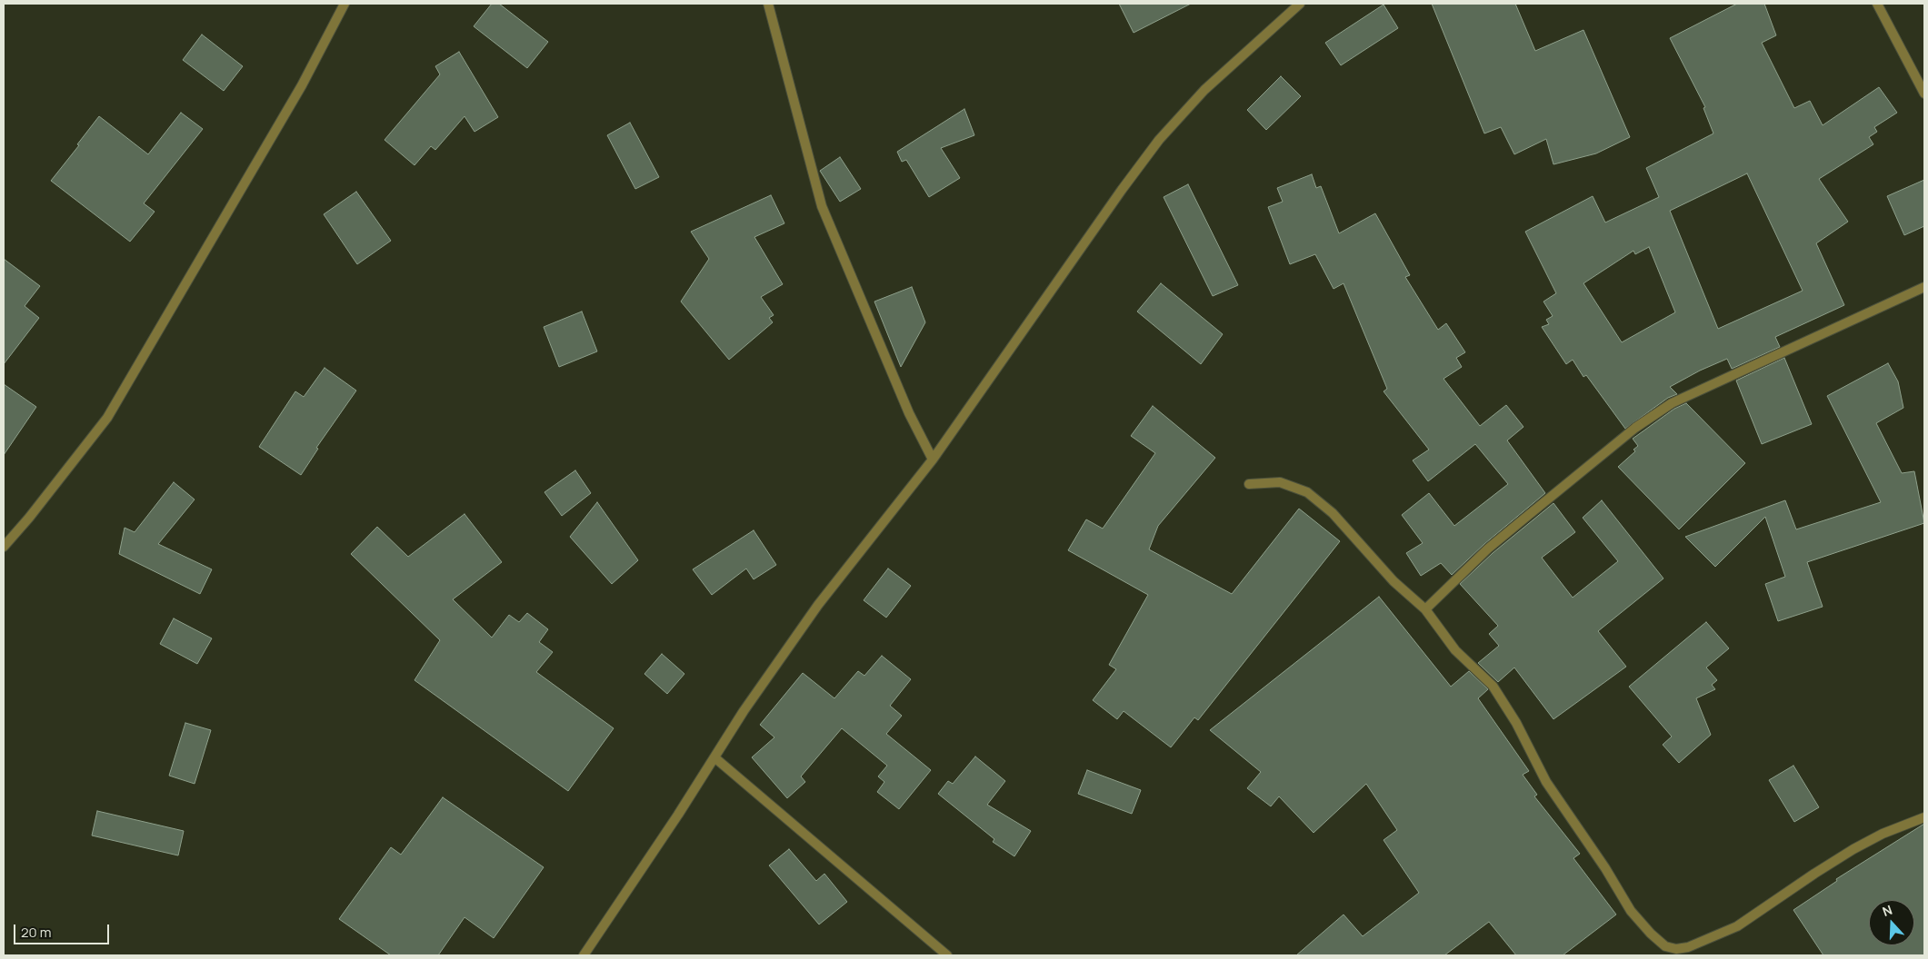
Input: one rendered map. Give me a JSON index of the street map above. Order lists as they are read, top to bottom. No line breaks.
{"scale_bar":"20 m","north":"top"}
